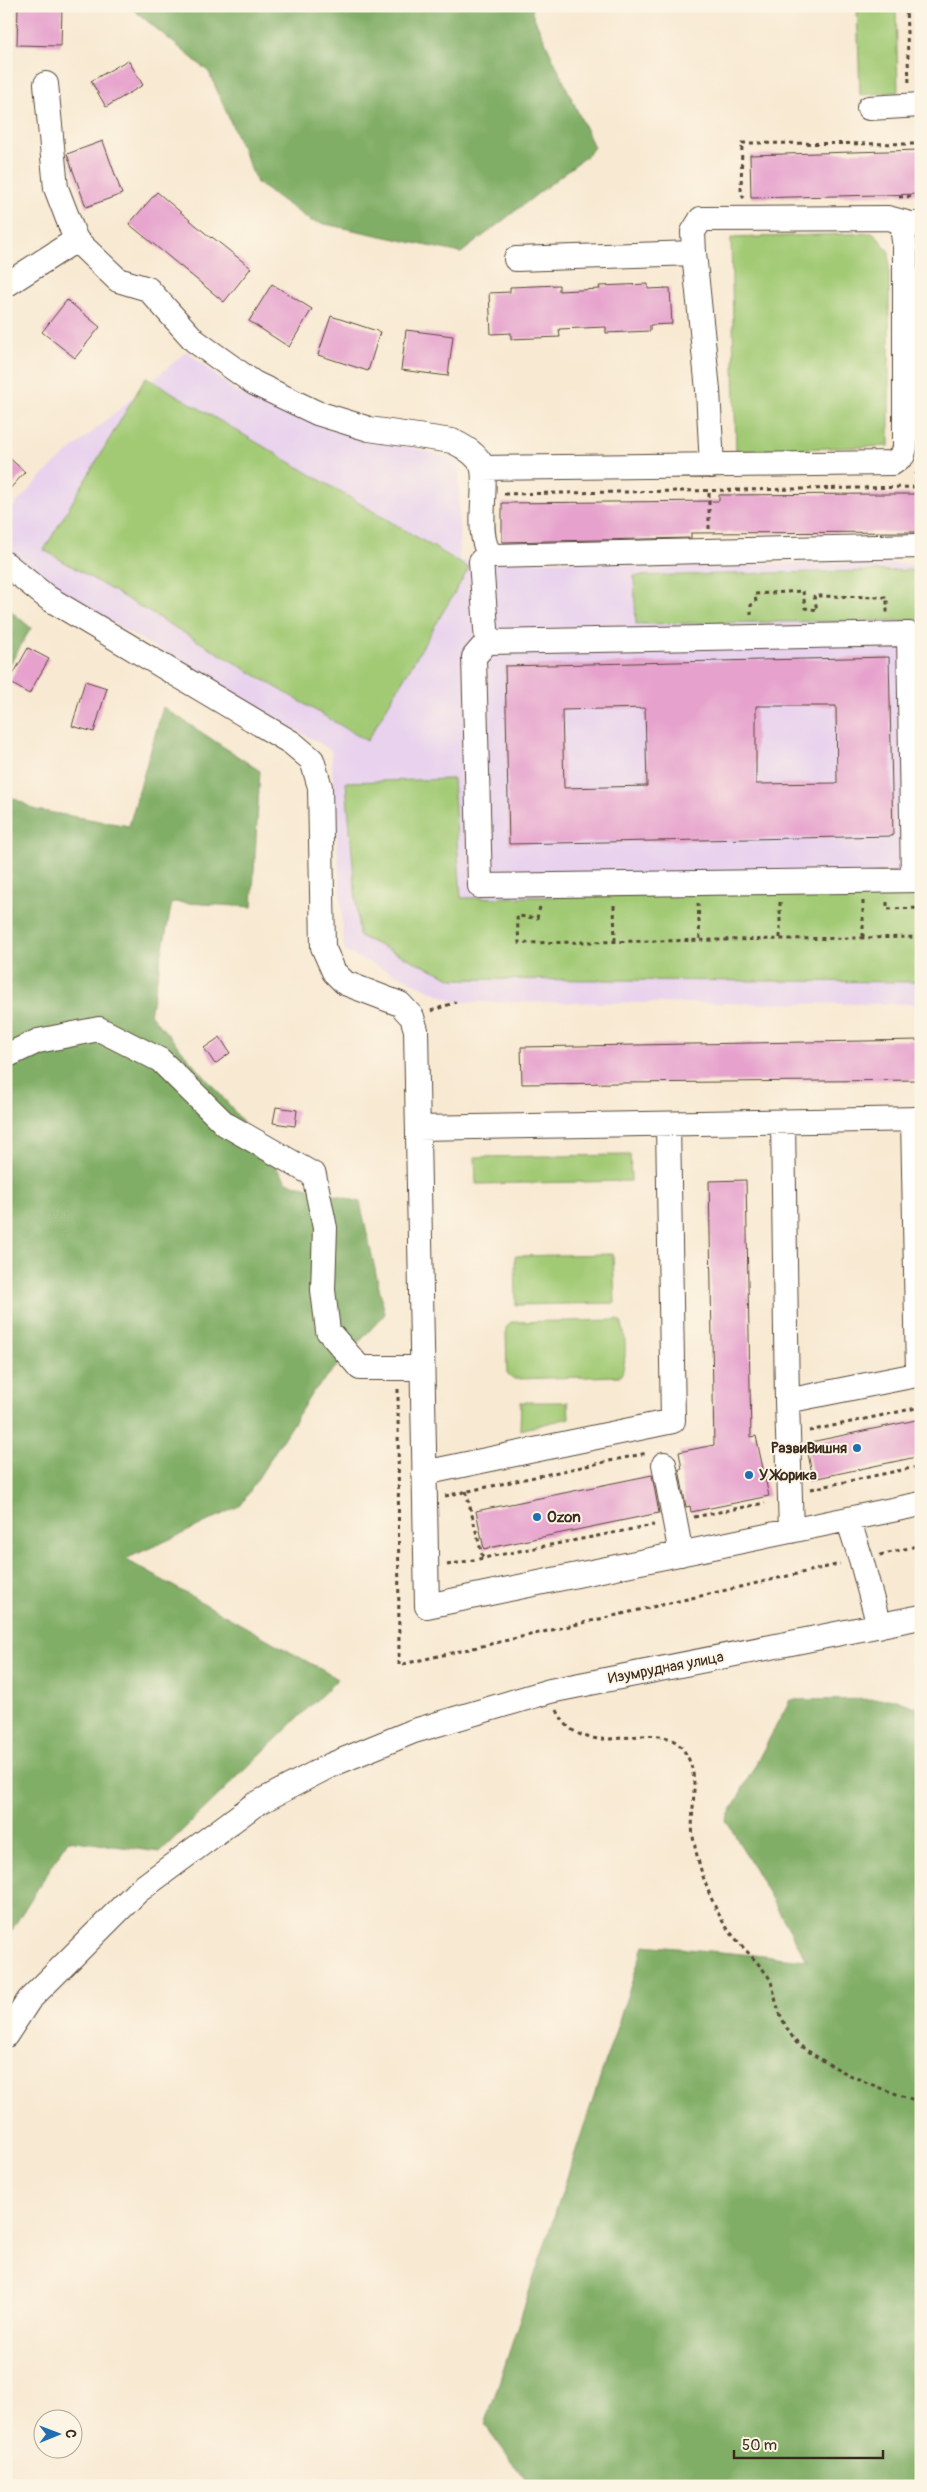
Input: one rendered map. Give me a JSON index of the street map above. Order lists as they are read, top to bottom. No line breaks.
{"streets":{"street":["Изумрудная улица"]},"places":["РазвиВишня","У Жорика","Ozon"],"scale_bar":"50 m","north":"right"}
